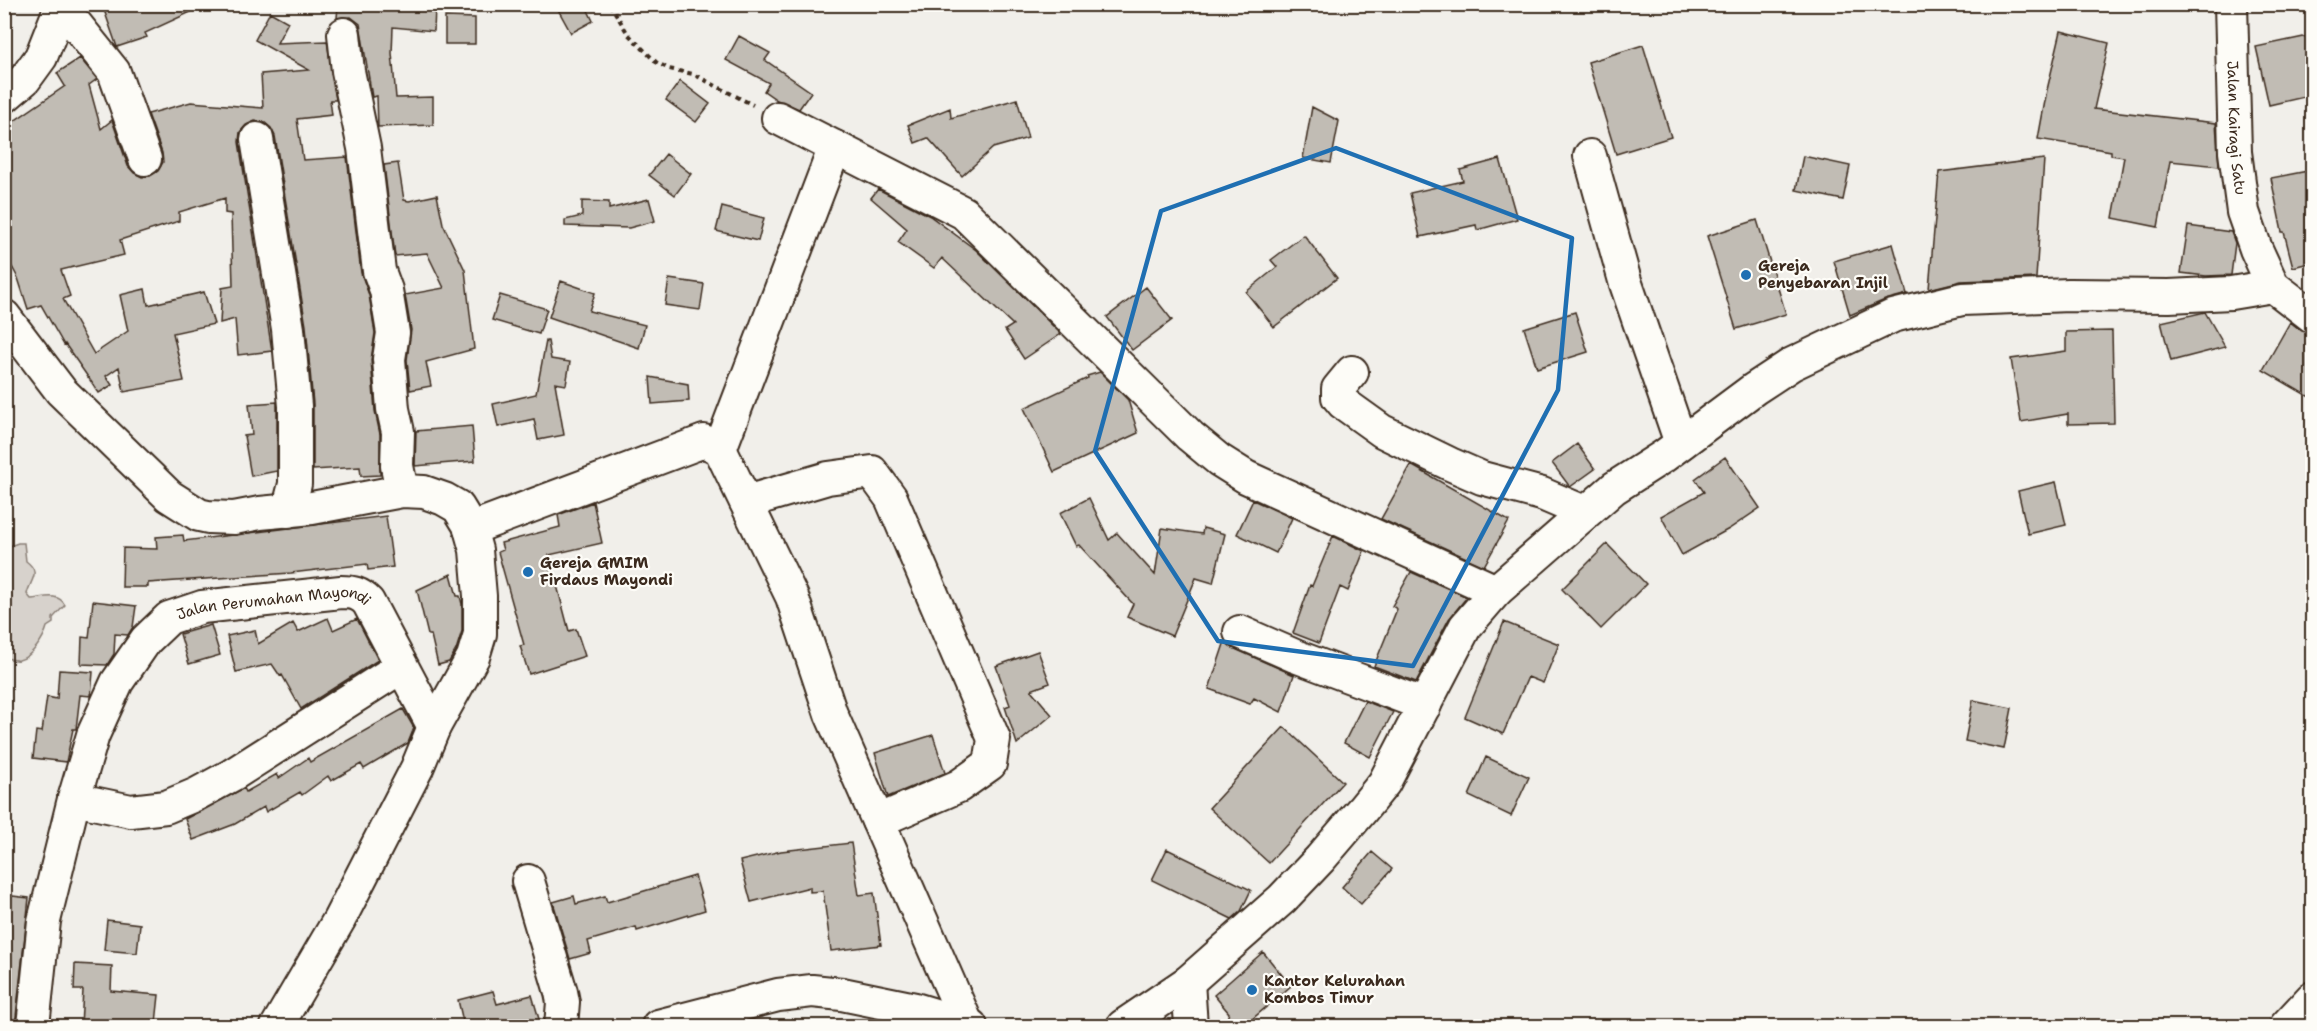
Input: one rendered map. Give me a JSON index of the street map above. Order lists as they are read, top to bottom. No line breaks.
{"streets":{"street":["Jalan Kairagi Satu","Jalan Perumahan Mayondi"]},"places":["Gereja Penyebaran Injil","Gereja GMIM Firdaus Mayondi","Kantor Kelurahan Kombos Timur"]}
